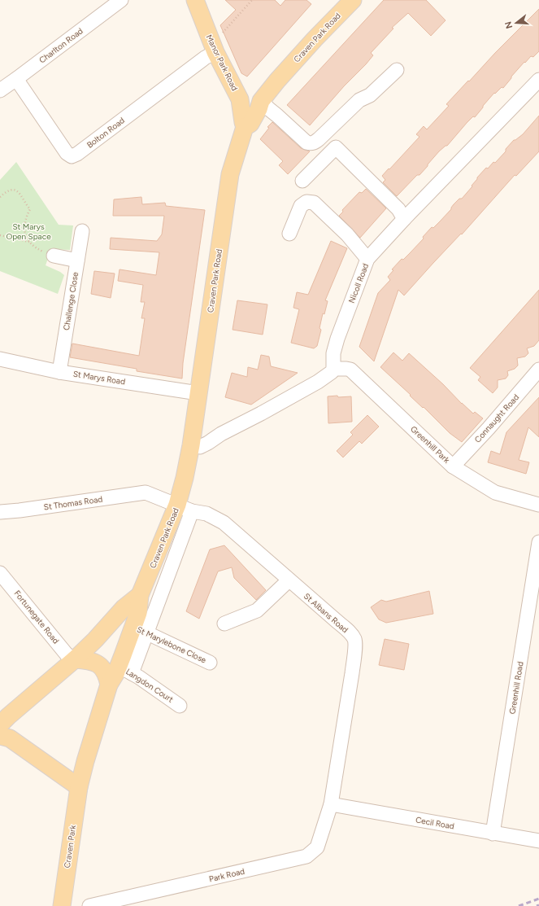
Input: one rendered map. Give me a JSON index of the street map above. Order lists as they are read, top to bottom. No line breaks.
{"streets":{"main road":["Craven Park Road","Manor Park Road","Craven Park"],"street":["Charlton Road","Bolton Road","Nicoll Road","Challenge Close","St Marys Road","Connaught Road","Greenhill Park","St Thomas Road","St Albans Road","Fortunegate Road","St Marylebone Close","Langdon Court","Greenhill Road","Cecil Road","Park Road"]},"crossings":[["Craven Park Road","Manor Park Road"],["Craven Park Road","St Marys Road"],["Craven Park Road","St Albans Road"],["Craven Park Road","St Marylebone Close"],["Craven Park Road","Langdon Court"],["Craven Park Road","Craven Park"],["Charlton Road","Bolton Road"],["Manor Park Road","Bolton Road"],["Nicoll Road","Greenhill Park"],["Challenge Close","St Marys Road"],["Connaught Road","Greenhill Park"],["St Thomas Road","St Albans Road"],["St Albans Road","Cecil Road"],["St Albans Road","Park Road"],["Greenhill Road","Cecil Road"],["Cecil Road","Park Road"]],"parks":["St Marys Open Space"],"north":"left"}
